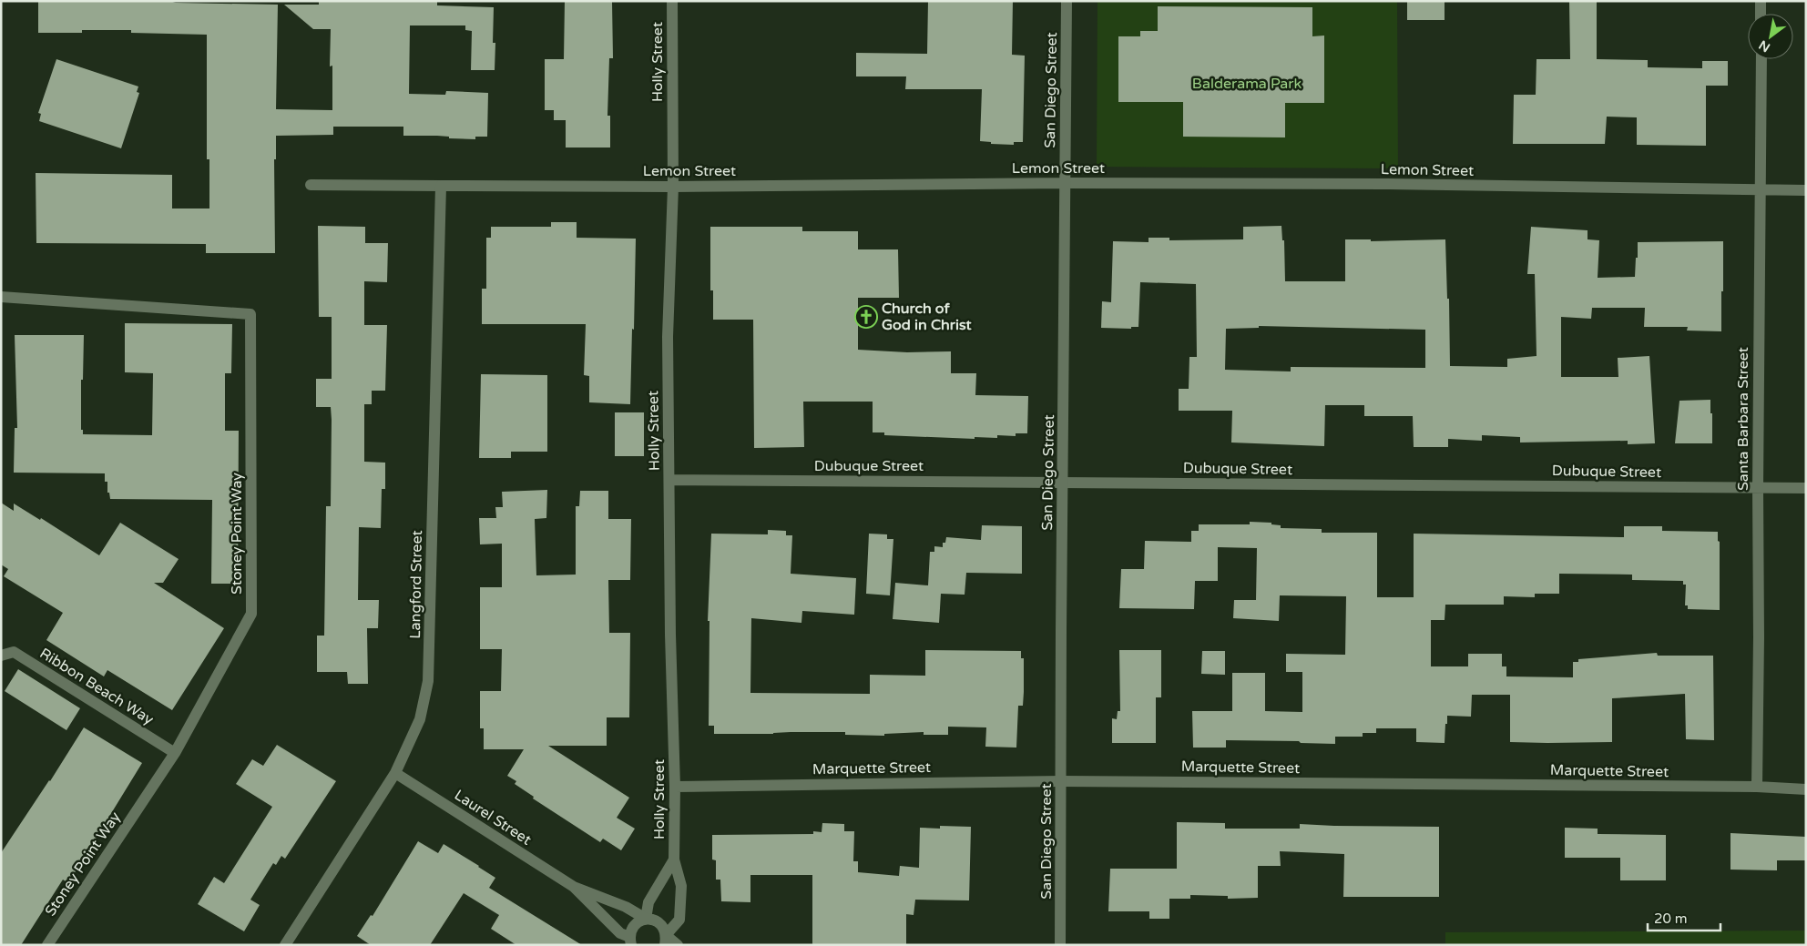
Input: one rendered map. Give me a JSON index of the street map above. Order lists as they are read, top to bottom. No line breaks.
{"streets":{"street":["Holly Street","San Diego Street","Lemon Street","Santa Barbara Street","Dubuque Street","Stoney Point Way","Langford Street","Ribbon Beach Way","Marquette Street","Laurel Street"]},"crossings":[["Holly Street","Lemon Street"],["Holly Street","Dubuque Street"],["Holly Street","Marquette Street"],["Holly Street","Laurel Street"],["San Diego Street","Lemon Street"],["San Diego Street","Dubuque Street"],["San Diego Street","Marquette Street"],["Lemon Street","Santa Barbara Street"],["Lemon Street","Langford Street"],["Santa Barbara Street","Dubuque Street"],["Santa Barbara Street","Marquette Street"],["Stoney Point Way","Ribbon Beach Way"],["Langford Street","Laurel Street"]],"parks":["Balderama Park"],"places":{"church":["Church of God in Christ"]},"scale_bar":"20 m","north":"bottom left"}
